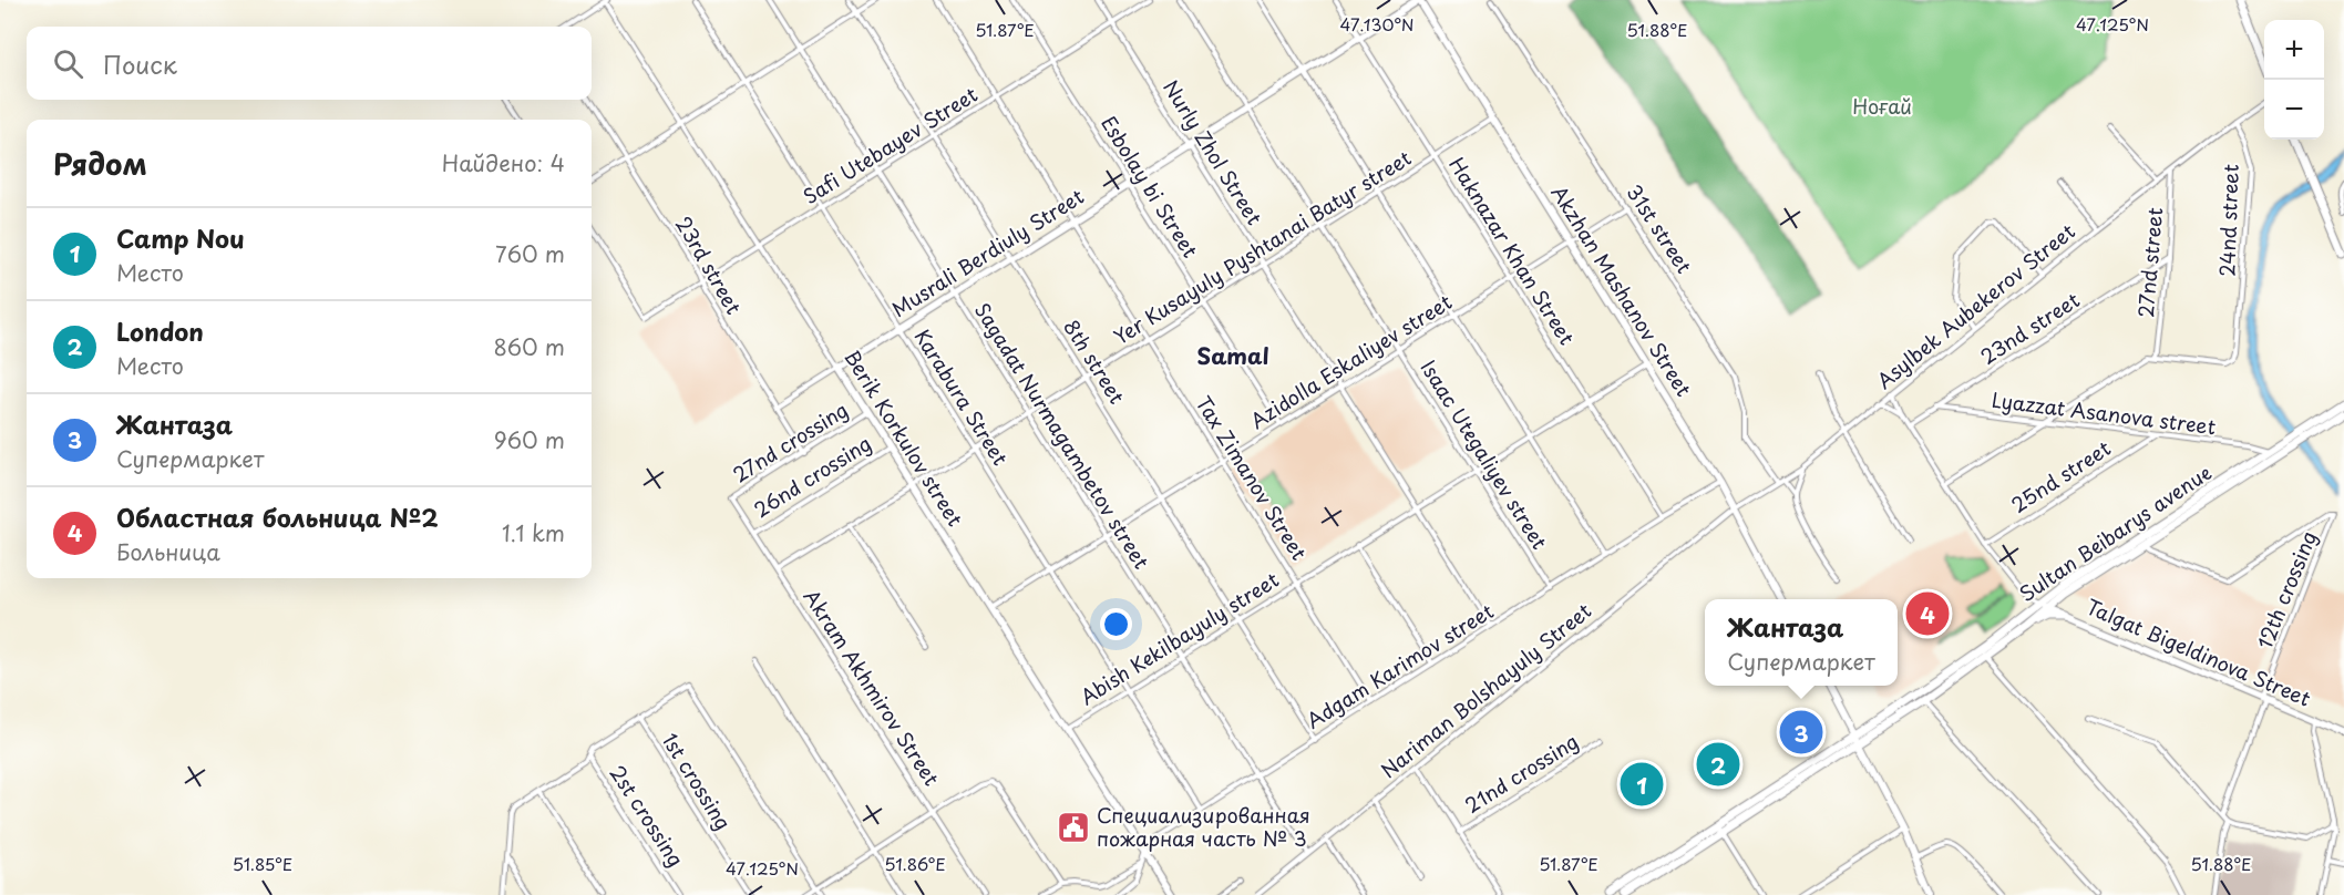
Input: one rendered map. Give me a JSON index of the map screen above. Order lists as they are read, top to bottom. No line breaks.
{"streets":{"main road":["Sultan Beibarys avenue"],"street":["Safi Utebayev Street","Nurly Zhol Street","Esbolay bi Street","24nd street","31st street","Yer Kusayuly Pyshtanai Batyr street","Haknazar Khan Street","Musrali Berdiuly Street","27nd street","23rd street","Akzhan Mashanov Street","Asylbek Aubekerov Street","23nd street","8th street","Azidolla Eskaliyev street","Karabura Street","Lyazzat Asanova street","Sagadat Nurmagambetov street","Berik Korkulov street","27nd crossing","Isaac Utegaliyev street","26nd crossing","25nd street","Tax Zimanov Street","12th crossing","Abish Kekilbayuly street","Talgat Bigeldinova Street","Adgam Karimov street","Akram Akhmirov Street","Nariman Bolshayuly Street","21nd crossing","1st crossing","2st crossing"]},"crossings":[["Safi Utebayev Street","Nurly Zhol Street"],["Safi Utebayev Street","Esbolay bi Street"],["Safi Utebayev Street","23rd street"],["Safi Utebayev Street","8th street"],["Safi Utebayev Street","Karabura Street"],["Safi Utebayev Street","Sagadat Nurmagambetov street"],["Safi Utebayev Street","Berik Korkulov street"],["Safi Utebayev Street","Tax Zimanov Street"],["Nurly Zhol Street","Yer Kusayuly Pyshtanai Batyr street"],["Nurly Zhol Street","Musrali Berdiuly Street"],["Nurly Zhol Street","Azidolla Eskaliyev street"],["Nurly Zhol Street","Abish Kekilbayuly street"],["Nurly Zhol Street","Adgam Karimov street"],["Esbolay bi Street","Yer Kusayuly Pyshtanai Batyr street"],["Esbolay bi Street","Musrali Berdiuly Street"],["Esbolay bi Street","Azidolla Eskaliyev street"],["24nd street","27nd street"],["24nd street","Asylbek Aubekerov Street"],["31st street","Asylbek Aubekerov Street"],["31st street","Azidolla Eskaliyev street"],["Yer Kusayuly Pyshtanai Batyr street","Haknazar Khan Street"],["Yer Kusayuly Pyshtanai Batyr street","Akzhan Mashanov Street"],["Yer Kusayuly Pyshtanai Batyr street","8th street"],["Yer Kusayuly Pyshtanai Batyr street","Karabura Street"],["Yer Kusayuly Pyshtanai Batyr street","Sagadat Nurmagambetov street"],["Yer Kusayuly Pyshtanai Batyr street","Berik Korkulov street"],["Yer Kusayuly Pyshtanai Batyr street","Isaac Utegaliyev street"],["Yer Kusayuly Pyshtanai Batyr street","Tax Zimanov Street"],["Yer Kusayuly Pyshtanai Batyr street","Akram Akhmirov Street"],["Haknazar Khan Street","Musrali Berdiuly Street"],["Haknazar Khan Street","Azidolla Eskaliyev street"],["Haknazar Khan Street","Abish Kekilbayuly street"],["Haknazar Khan Street","Adgam Karimov street"],["Musrali Berdiuly Street","23rd street"],["Musrali Berdiuly Street","Akzhan Mashanov Street"],["Musrali Berdiuly Street","8th street"],["Musrali Berdiuly Street","Karabura Street"],["Musrali Berdiuly Street","Sagadat Nurmagambetov street"],["Musrali Berdiuly Street","Berik Korkulov street"],["Musrali Berdiuly Street","Isaac Utegaliyev street"],["Musrali Berdiuly Street","Tax Zimanov Street"],["27nd street","Asylbek Aubekerov Street"],["27nd street","23nd street"],["23rd street","27nd crossing"],["Akzhan Mashanov Street","Asylbek Aubekerov Street"],["Akzhan Mashanov Street","Azidolla Eskaliyev street"],["Akzhan Mashanov Street","Abish Kekilbayuly street"],["Akzhan Mashanov Street","Adgam Karimov street"],["Akzhan Mashanov Street","Nariman Bolshayuly Street"],["Asylbek Aubekerov Street","Nariman Bolshayuly Street"],["23nd street","Lyazzat Asanova street"],["8th street","Azidolla Eskaliyev street"],["8th street","Abish Kekilbayuly street"],["8th street","Adgam Karimov street"],["Azidolla Eskaliyev street","Karabura Street"],["Azidolla Eskaliyev street","Sagadat Nurmagambetov street"],["Azidolla Eskaliyev street","Berik Korkulov street"],["Azidolla Eskaliyev street","Isaac Utegaliyev street"],["Azidolla Eskaliyev street","Tax Zimanov Street"],["Karabura Street","Abish Kekilbayuly street"],["Karabura Street","Adgam Karimov street"],["Lyazzat Asanova street","25nd street"],["Lyazzat Asanova street","Sultan Beibarys avenue"],["Sagadat Nurmagambetov street","Abish Kekilbayuly street"],["Sagadat Nurmagambetov street","Adgam Karimov street"],["Sagadat Nurmagambetov street","Nariman Bolshayuly Street"],["Berik Korkulov street","27nd crossing"],["Berik Korkulov street","26nd crossing"],["Berik Korkulov street","Abish Kekilbayuly street"],["Berik Korkulov street","Adgam Karimov street"],["27nd crossing","Akram Akhmirov Street"],["Isaac Utegaliyev street","Abish Kekilbayuly street"],["Isaac Utegaliyev street","Adgam Karimov street"],["26nd crossing","Akram Akhmirov Street"],["Tax Zimanov Street","Abish Kekilbayuly street"],["Tax Zimanov Street","Adgam Karimov street"],["Sultan Beibarys avenue","12th crossing"],["Sultan Beibarys avenue","Talgat Bigeldinova Street"],["12th crossing","Talgat Bigeldinova Street"],["Nariman Bolshayuly Street","21nd crossing"]],"districts":["Samal"],"parks":["Ноғай"],"places":{"public building":["Специализированная пожарная часть № 3"]},"page":{"map_buttons":["+","−"],"search":"Поиск","heading":["Рядом","Найдено: 4"],"list":[{"mark":"1","name":"Camp Nou","note":"Место","value":"760 m"},{"mark":"2","name":"London","note":"Место","value":"860 m"},{"mark":"3","name":"Жантаза","note":"Супермаркет","value":"960 m"},{"mark":"4","name":"Областная больница №2","note":"Больница","value":"1.1 km"}],"pins":["4","3","2","1"],"popup":["Жантаза","Супермаркет"]},"coordinates":["47.130°N","47.125°N","51.88°E","51.87°E","51.85°E","51.86°E"]}
